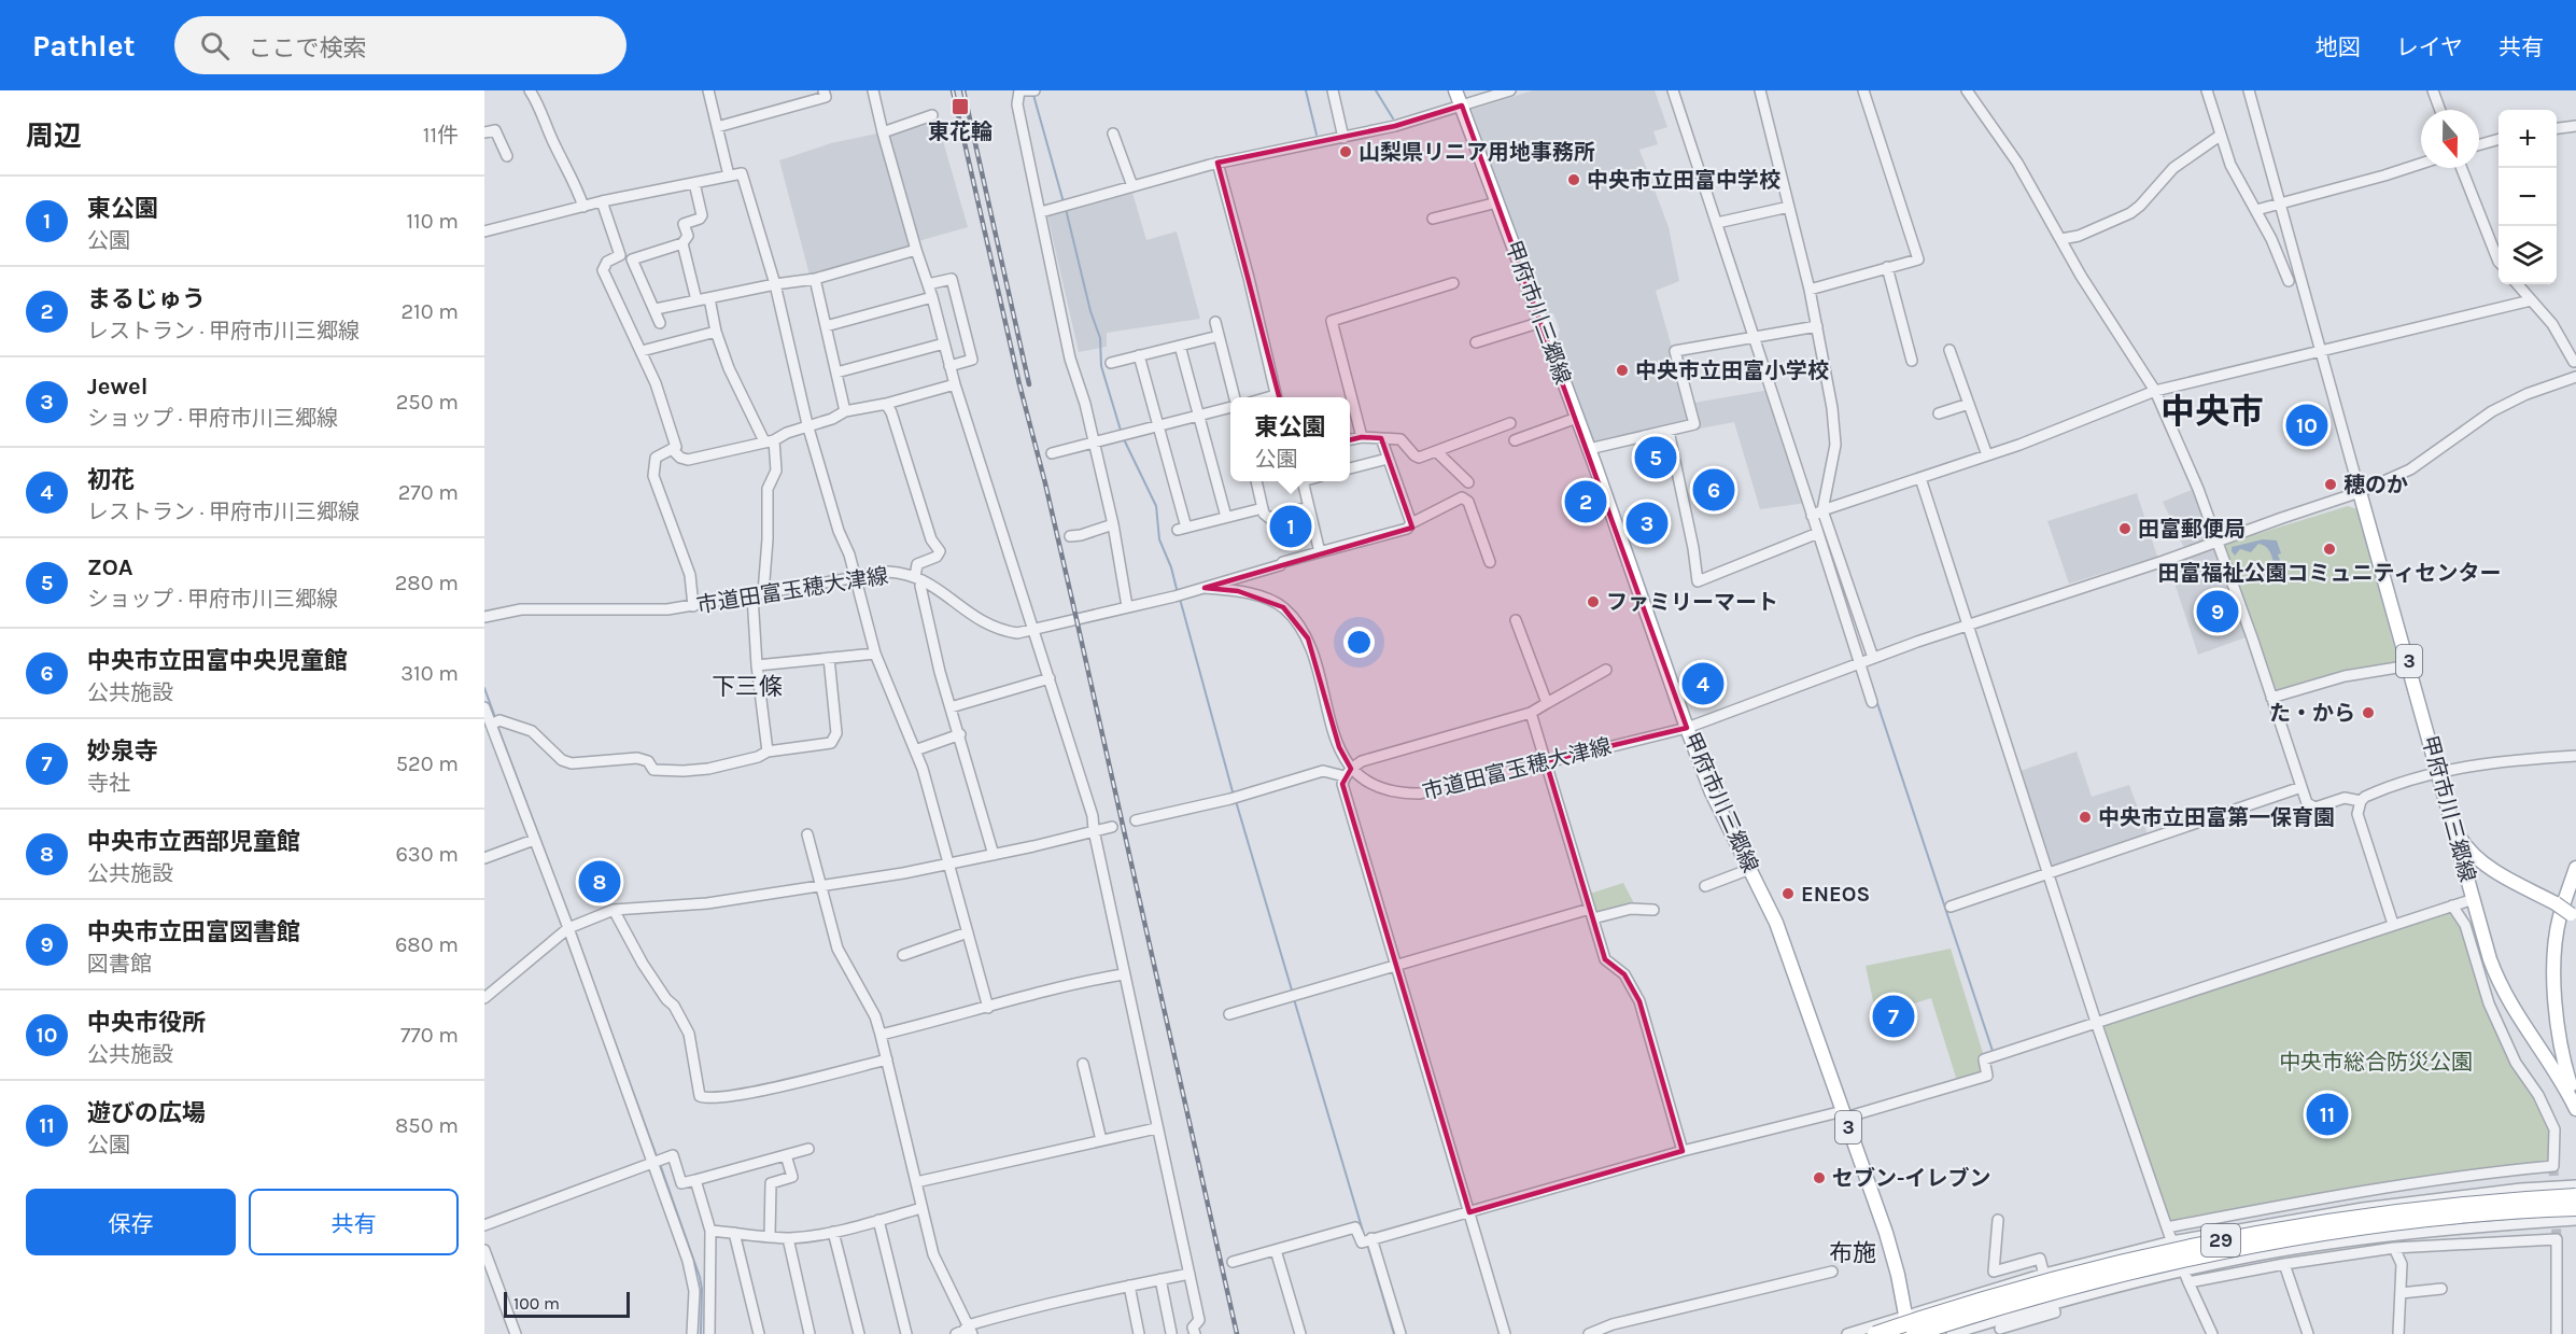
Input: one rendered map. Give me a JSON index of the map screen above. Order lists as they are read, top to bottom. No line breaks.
{"streets":{"highway":["29"],"main road":["甲府市川三郷線","3"],"street":["市道田富玉穂大津線"]},"crossings":[["甲府市川三郷線","市道田富玉穂大津線"],["甲府市川三郷線","29"]],"districts":["中央市","下三條","布施"],"parks":["中央市総合防災公園"],"places":{"transit":["東花輪"],"other":["山梨県リニア用地事務所","中央市立田富中学校","中央市立田富小学校","穂のか","田富郵便局","田富福祉公園コミュニティセンター","ファミリーマート","た・から","中央市立田富第一保育園","ENEOS","セブン-イレブン"]},"scale_bar":"100 m","north":"bottom","page":{"header":"Pathlet","search":"ここで検索","nav":["地図","レイヤ","共有"],"heading":["周辺","11件"],"map_buttons":["+","−"],"list":[{"mark":"1","name":"東公園","note":"公園","value":"110 m"},{"mark":"2","name":"まるじゅう","note":"レストラン · 甲府市川三郷線","value":"210 m"},{"mark":"3","name":"Jewel","note":"ショップ · 甲府市川三郷線","value":"250 m"},{"mark":"4","name":"初花","note":"レストラン · 甲府市川三郷線","value":"270 m"},{"mark":"5","name":"ZOA","note":"ショップ · 甲府市川三郷線","value":"280 m"},{"mark":"6","name":"中央市立田富中央児童館","note":"公共施設","value":"310 m"},{"mark":"7","name":"妙泉寺","note":"寺社","value":"520 m"},{"mark":"8","name":"中央市立西部児童館","note":"公共施設","value":"630 m"},{"mark":"9","name":"中央市立田富図書館","note":"図書館","value":"680 m"},{"mark":"10","name":"中央市役所","note":"公共施設","value":"770 m"},{"mark":"11","name":"遊びの広場","note":"公園","value":"850 m"}],"popup":["東公園","公園"],"pins":["10","5","6","2","3","1","9","4","8","7","11"],"buttons":["保存","共有"],"scale":"100 m"}}
